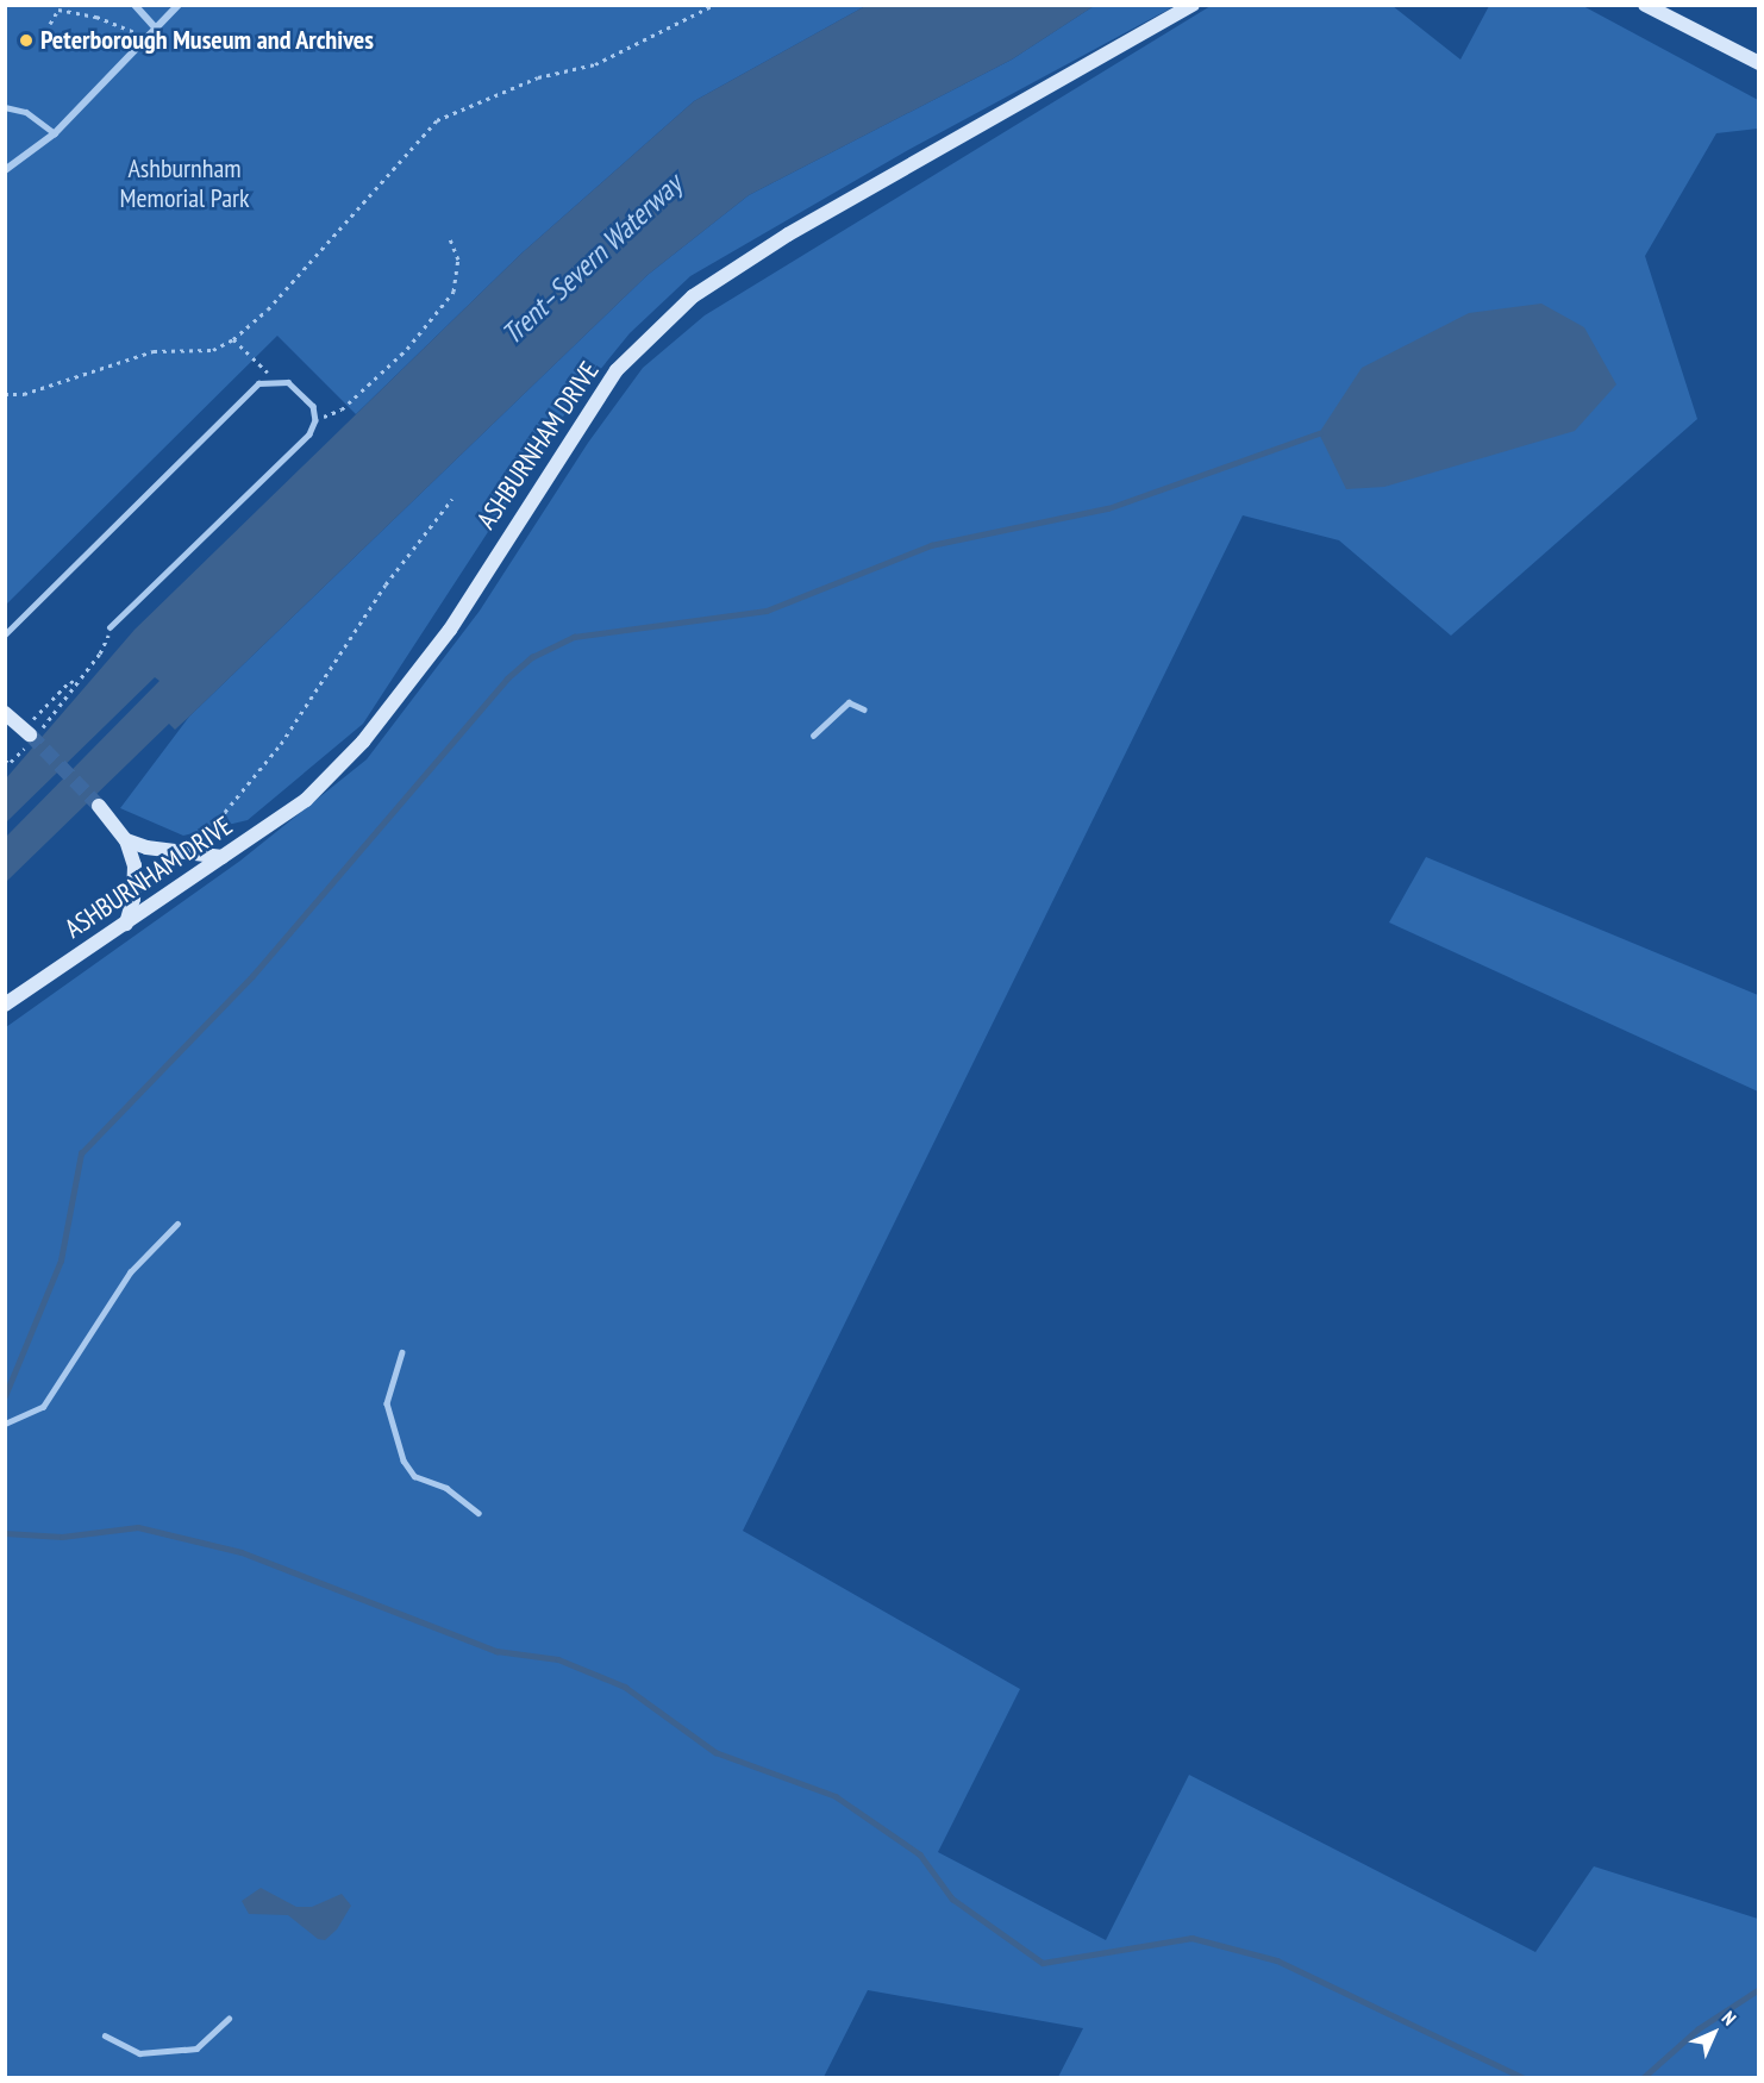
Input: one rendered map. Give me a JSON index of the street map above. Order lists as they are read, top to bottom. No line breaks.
{"streets":{"street":["ASHBURNHAM DRIVE"]},"water":["Trent–Severn Waterway"],"parks":["Ashburnham Memorial Park"],"places":["Peterborough Museum and Archives"],"north":"top right"}
